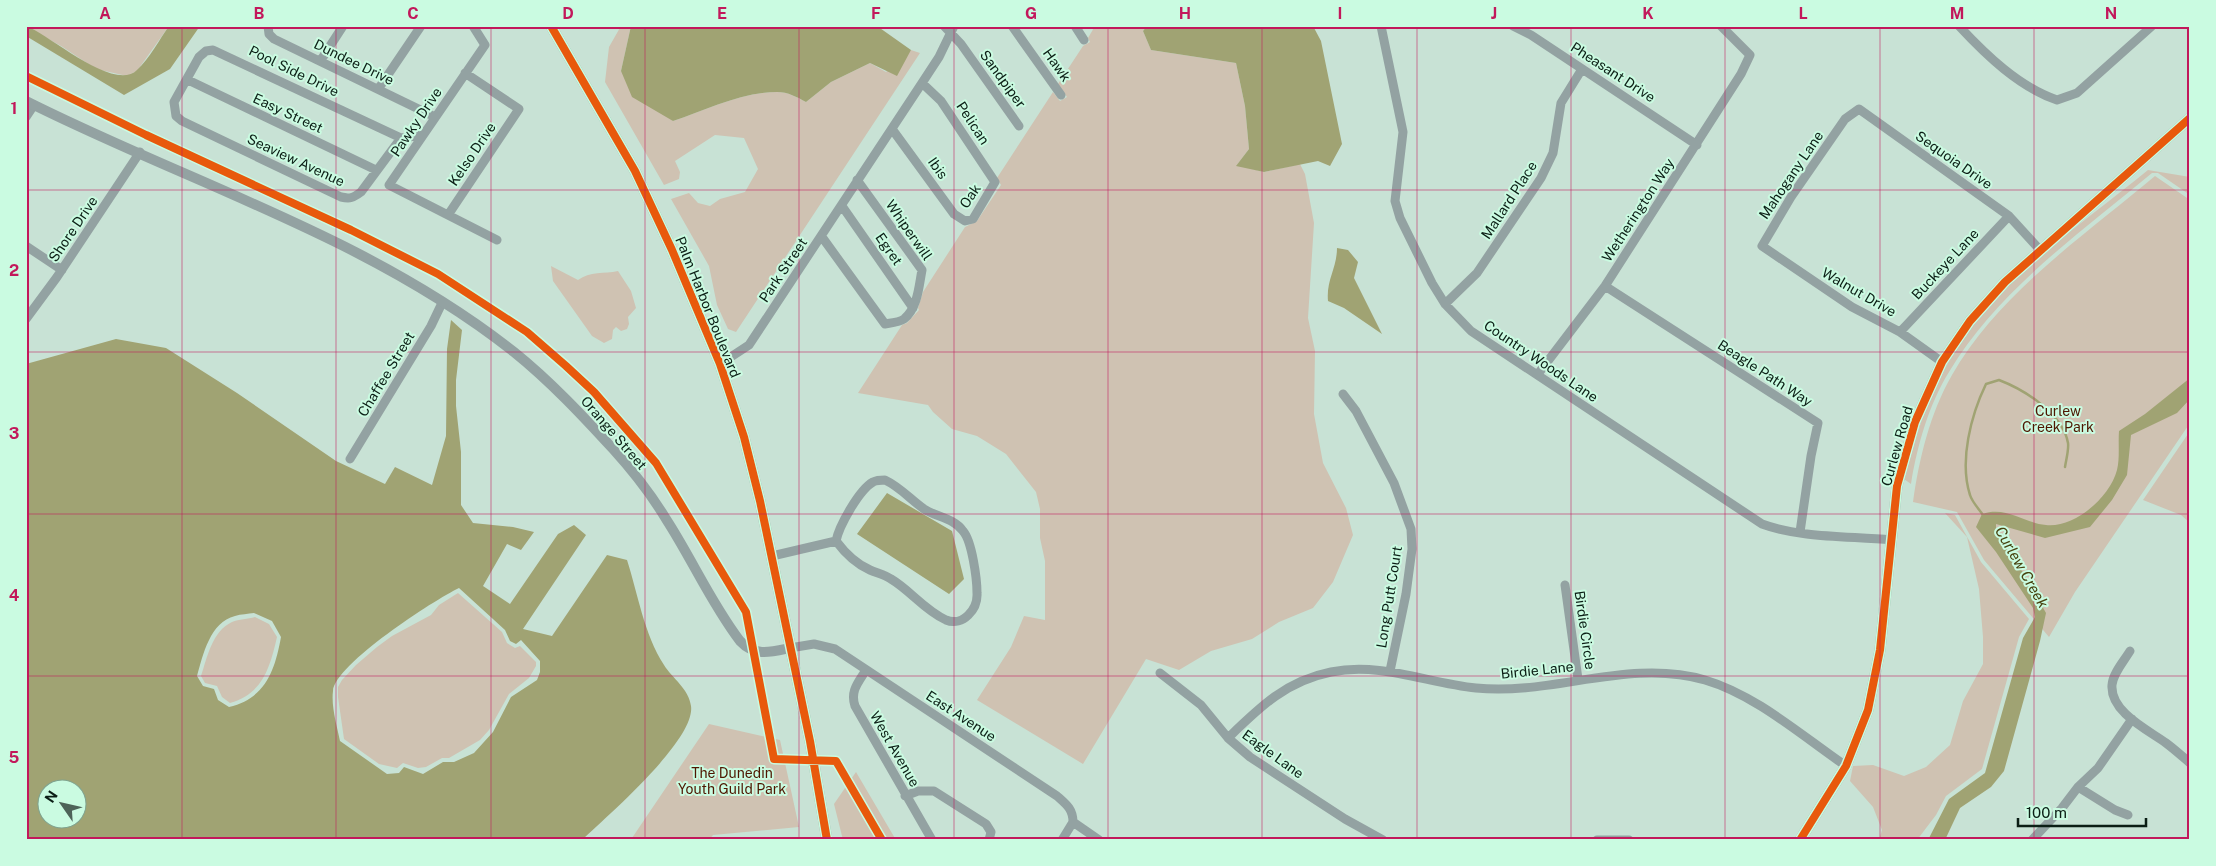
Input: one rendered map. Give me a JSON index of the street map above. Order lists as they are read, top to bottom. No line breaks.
{"streets":{"main road":["Palm Harbor Boulevard","Curlew Road"],"street":["Dundee Drive","Hawk","Pool Side Drive","Pheasant Drive","Sandpiper","Easy Street","Pawky Drive","Pelican","Kelso Drive","Seaview Avenue","Sequoia Drive","Ibis","Mahogany Lane","Oak","Mallard Place","Wetherington Way","Shore Drive","Whiperwill","Egret","Buckeye Lane","Park Street","Walnut Drive","Country Woods Lane","Beagle Path Way","Chaffee Street","Orange Street","Long Putt Court","Birdie Circle","Birdie Lane","East Avenue","West Avenue","Eagle Lane"]},"crossings":[["Dundee Drive","Pawky Drive"],["Pool Side Drive","Easy Street"],["Pool Side Drive","Seaview Avenue"],["Pheasant Drive","Mallard Place"],["Pheasant Drive","Wetherington Way"],["Sandpiper","Park Street"],["Easy Street","Seaview Avenue"],["Pawky Drive","Kelso Drive"],["Pelican","Oak"],["Pelican","Park Street"],["Sequoia Drive","Mahogany Lane"],["Sequoia Drive","Buckeye Lane"],["Sequoia Drive","Curlew Road"],["Ibis","Oak"],["Ibis","Park Street"],["Mahogany Lane","Walnut Drive"],["Mallard Place","Country Woods Lane"],["Wetherington Way","Country Woods Lane"],["Wetherington Way","Beagle Path Way"],["Shore Drive","Orange Street"],["Whiperwill","Egret"],["Whiperwill","Park Street"],["Egret","Park Street"],["Buckeye Lane","Walnut Drive"],["Park Street","Palm Harbor Boulevard"],["Walnut Drive","Curlew Road"],["Palm Harbor Boulevard","Orange Street"],["Palm Harbor Boulevard","East Avenue"],["Country Woods Lane","Beagle Path Way"],["Country Woods Lane","Curlew Road"],["Chaffee Street","Orange Street"],["Orange Street","East Avenue"],["Curlew Road","Birdie Lane"],["Long Putt Court","Birdie Lane"],["Birdie Circle","Birdie Lane"],["Birdie Lane","Eagle Lane"],["East Avenue","West Avenue"]],"water":["Curlew Creek"],"parks":["Curlew Creek Park","The Dunedin Youth Guild Park"],"scale_bar":"100 m","north":"top left","grid":{"columns":["A","B","C","D","E","F","G","H","I","J","K","L","M","N"],"rows":["1","2","3","4","5"]}}
